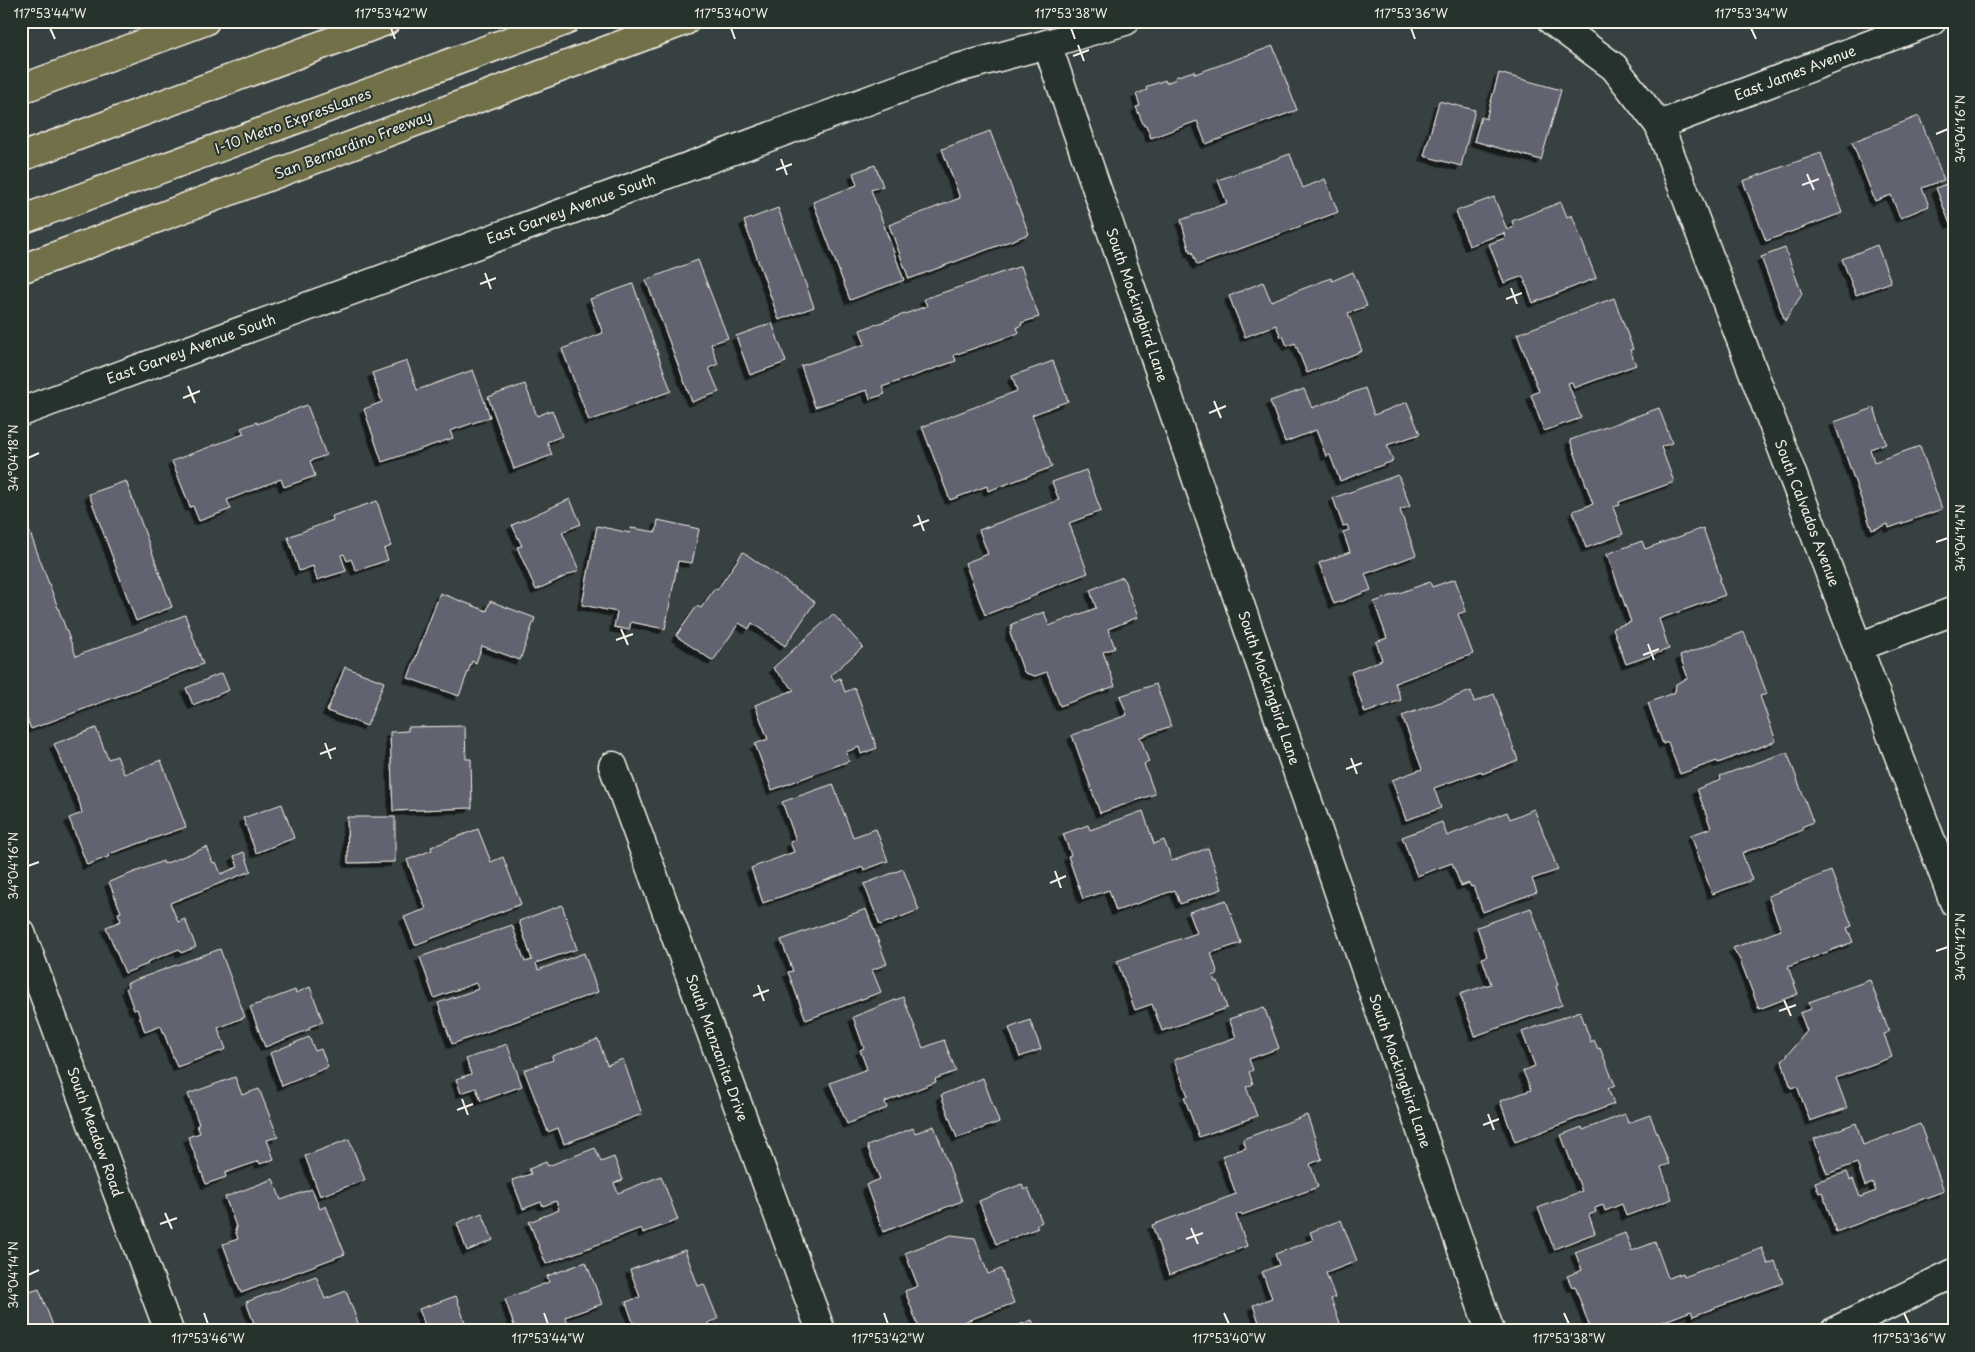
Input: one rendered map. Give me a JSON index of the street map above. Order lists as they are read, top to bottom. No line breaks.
{"streets":{"highway":["I-10 Metro ExpressLanes","San Bernardino Freeway"],"street":["East James Avenue","East Garvey Avenue South","South Mockingbird Lane","South Calvados Avenue","South Manzanita Drive","South Meadow Road"]},"crossings":[["East James Avenue","South Calvados Avenue"],["East Garvey Avenue South","South Mockingbird Lane"]],"coordinates":["117°53'44\"W","117°53'42\"W","117°53'40\"W","117°53'38\"W","117°53'36\"W","117°53'34\"W","34°04'16\"N","34°04'18\"N","34°04'14\"N","34°04'12\"N","117°53'46\"W"]}
